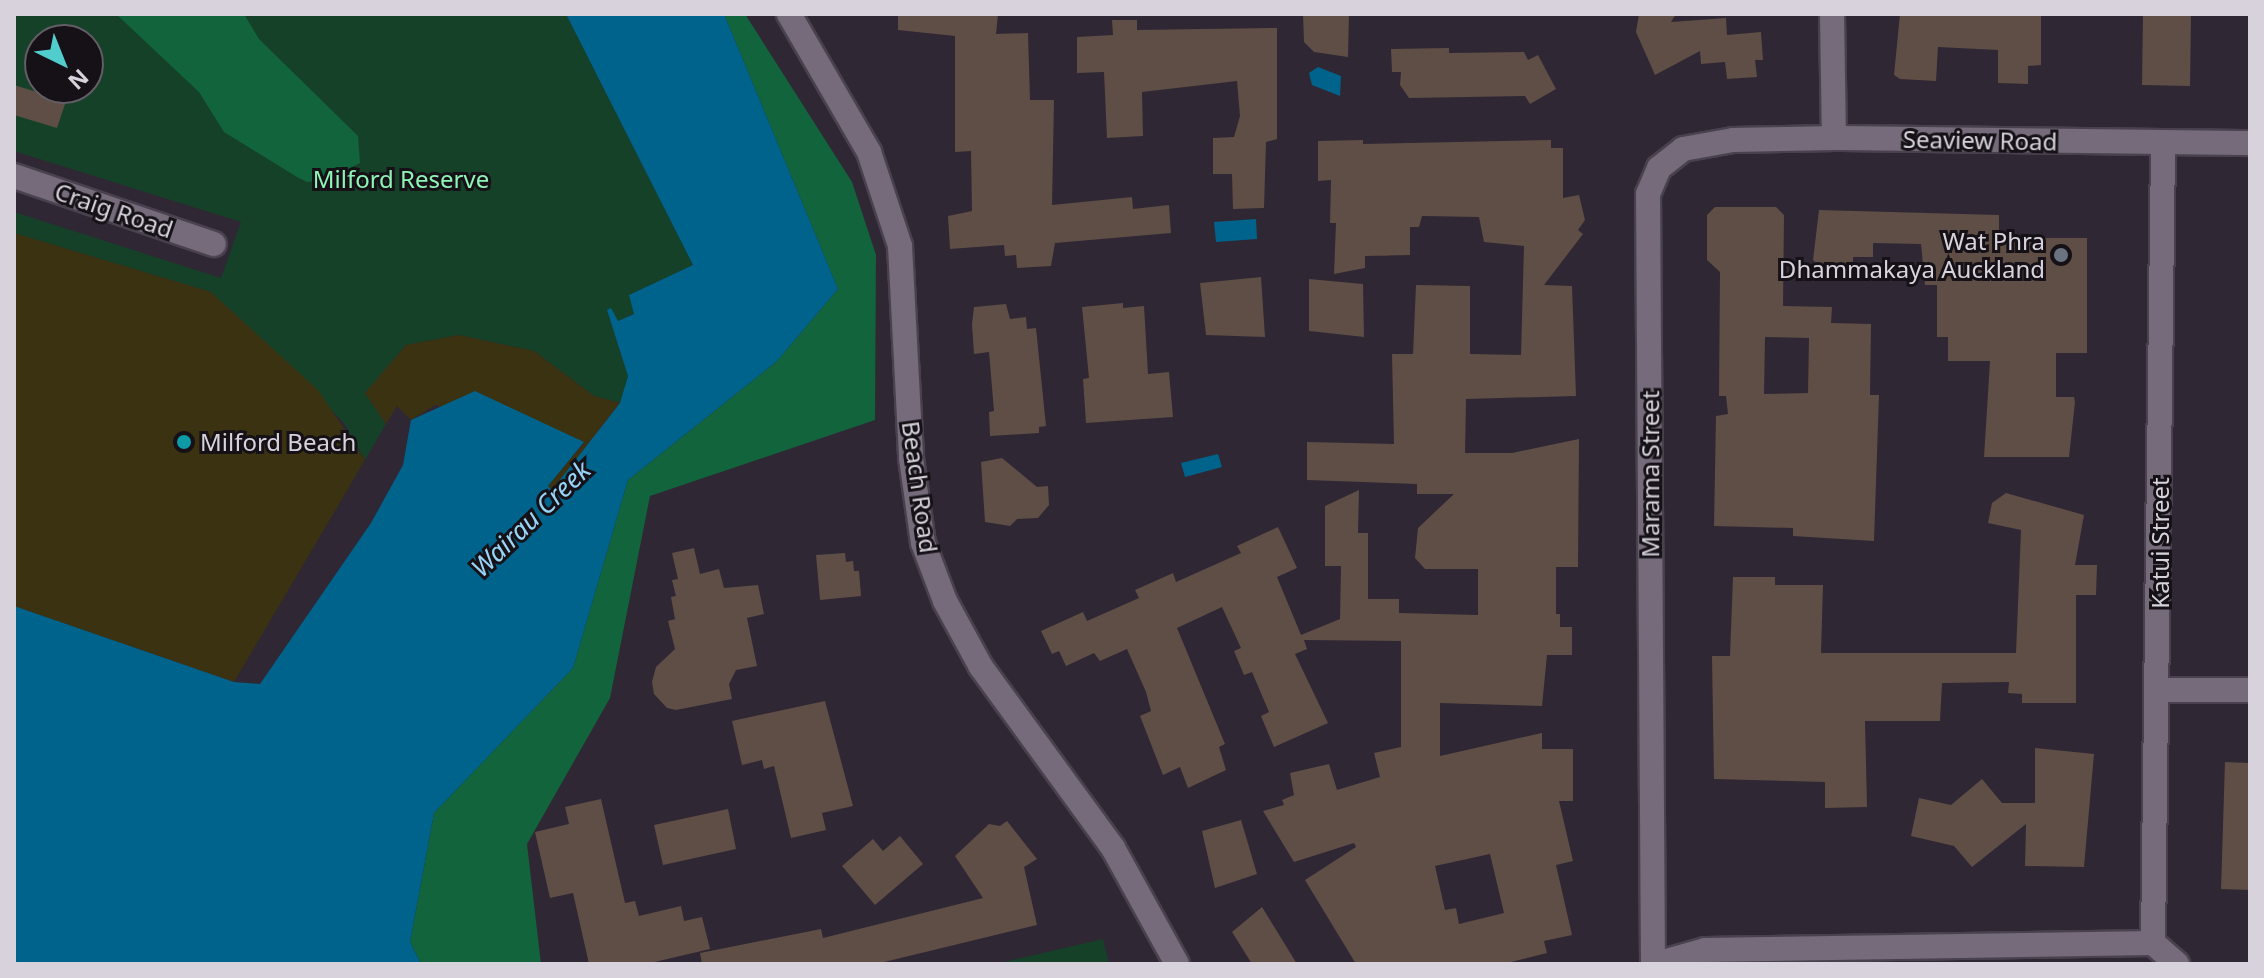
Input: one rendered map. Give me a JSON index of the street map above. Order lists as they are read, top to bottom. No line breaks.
{"streets":{"street":["Seaview Road","Craig Road","Marama Street","Beach Road","Katui Street"]},"crossings":[["Seaview Road","Marama Street"],["Seaview Road","Katui Street"]],"water":["Wairau Creek"],"parks":["Milford Reserve"],"places":["Wat Phra Dhammakaya Auckland","Milford Beach"],"north":"bottom right"}
